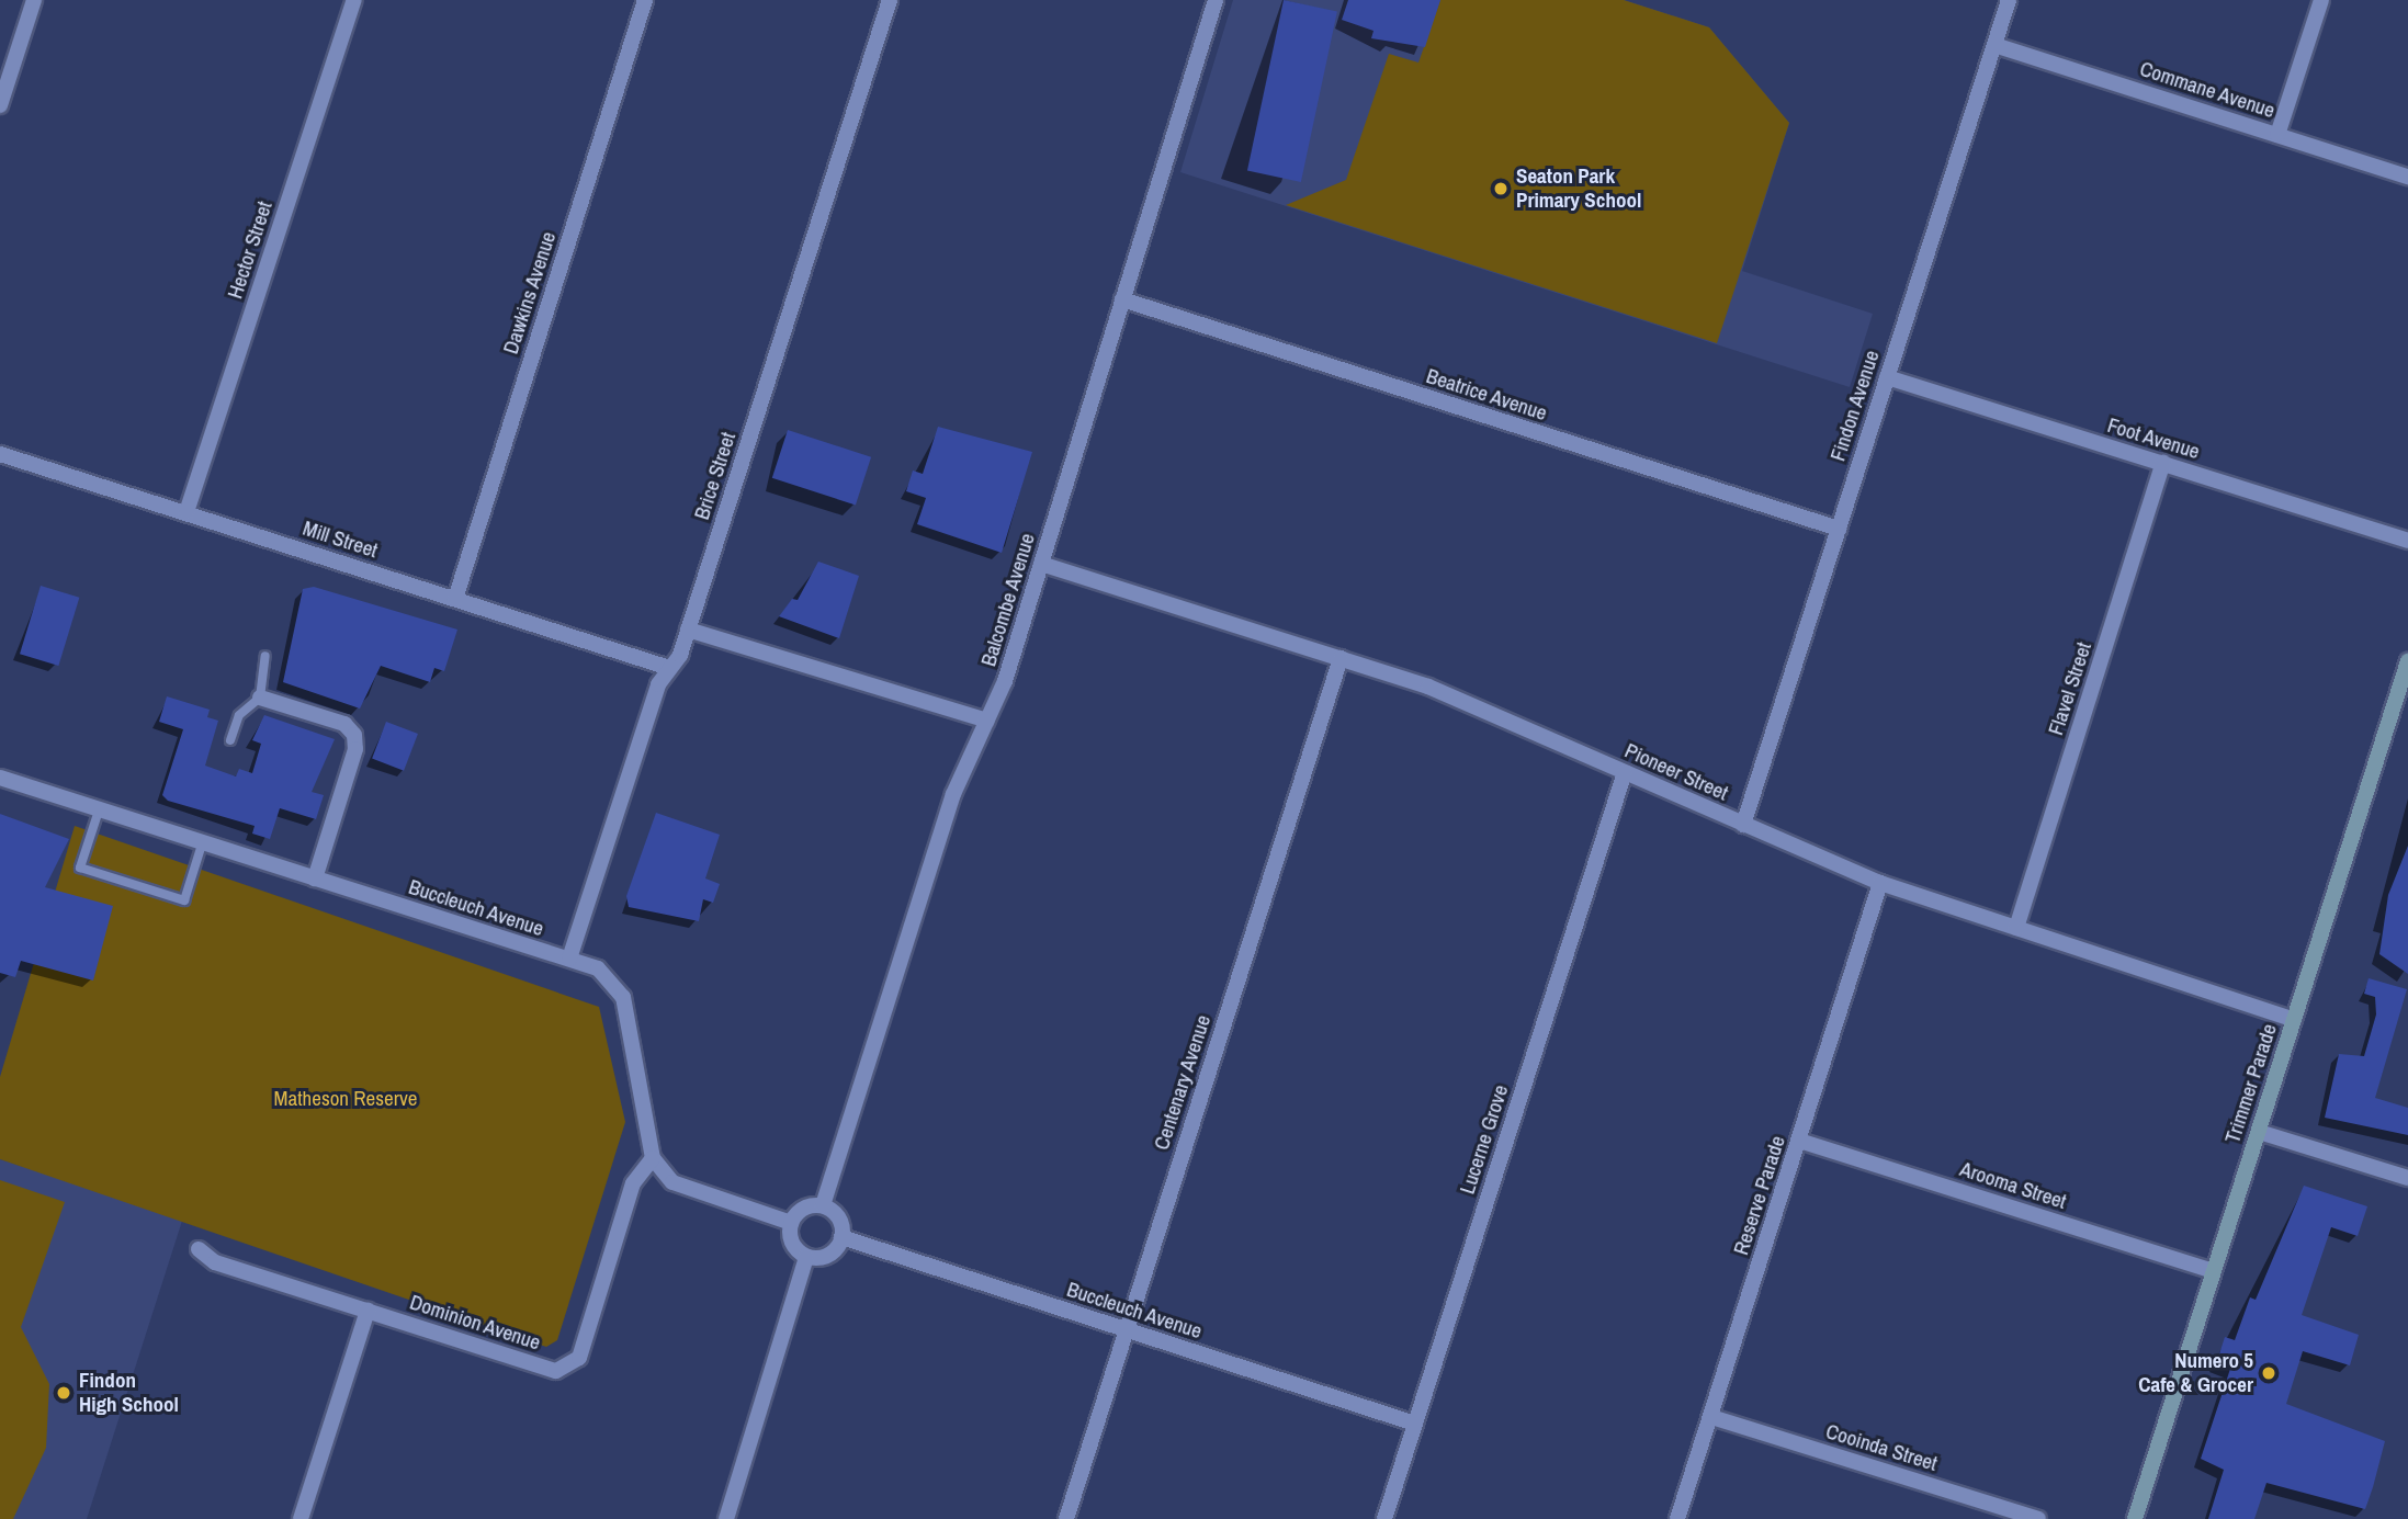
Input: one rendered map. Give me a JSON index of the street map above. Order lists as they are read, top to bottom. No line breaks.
{"streets":{"main road":["Trimmer Parade"],"street":["Commane Avenue","Hector Street","Dawkins Avenue","Beatrice Avenue","Findon Avenue","Foot Avenue","Brice Street","Mill Street","Balcombe Avenue","Flavel Street","Pioneer Street","Buccleuch Avenue","Centenary Avenue","Lucerne Grove","Arooma Street","Reserve Parade","Dominion Avenue","Cooinda Street"]},"crossings":[["Commane Avenue","Findon Avenue"],["Hector Street","Mill Street"],["Dawkins Avenue","Mill Street"],["Beatrice Avenue","Findon Avenue"],["Beatrice Avenue","Balcombe Avenue"],["Findon Avenue","Foot Avenue"],["Findon Avenue","Pioneer Street"],["Foot Avenue","Flavel Street"],["Brice Street","Mill Street"],["Brice Street","Buccleuch Avenue"],["Balcombe Avenue","Pioneer Street"],["Balcombe Avenue","Buccleuch Avenue"],["Flavel Street","Pioneer Street"],["Pioneer Street","Centenary Avenue"],["Pioneer Street","Trimmer Parade"],["Pioneer Street","Lucerne Grove"],["Pioneer Street","Reserve Parade"],["Buccleuch Avenue","Centenary Avenue"],["Buccleuch Avenue","Lucerne Grove"],["Buccleuch Avenue","Dominion Avenue"],["Trimmer Parade","Arooma Street"],["Arooma Street","Reserve Parade"],["Reserve Parade","Cooinda Street"]],"parks":["Matheson Reserve"],"places":["Seaton Park Primary School","Numero 5 Cafe & Grocer","Findon High School"]}
